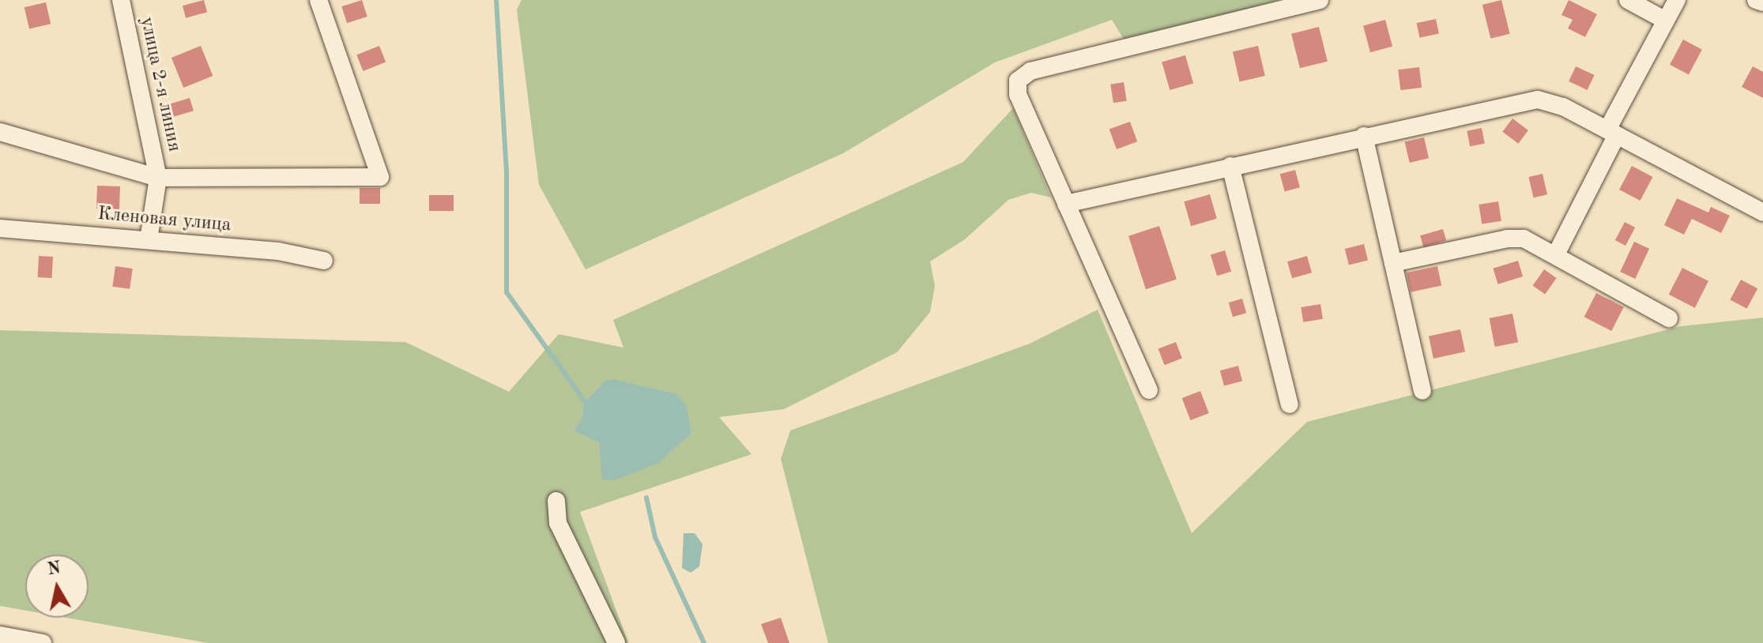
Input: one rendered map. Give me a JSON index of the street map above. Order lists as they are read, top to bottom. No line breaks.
{"streets":{"street":["улица 2-я линия","Кленовая улица"]},"north":"top"}
